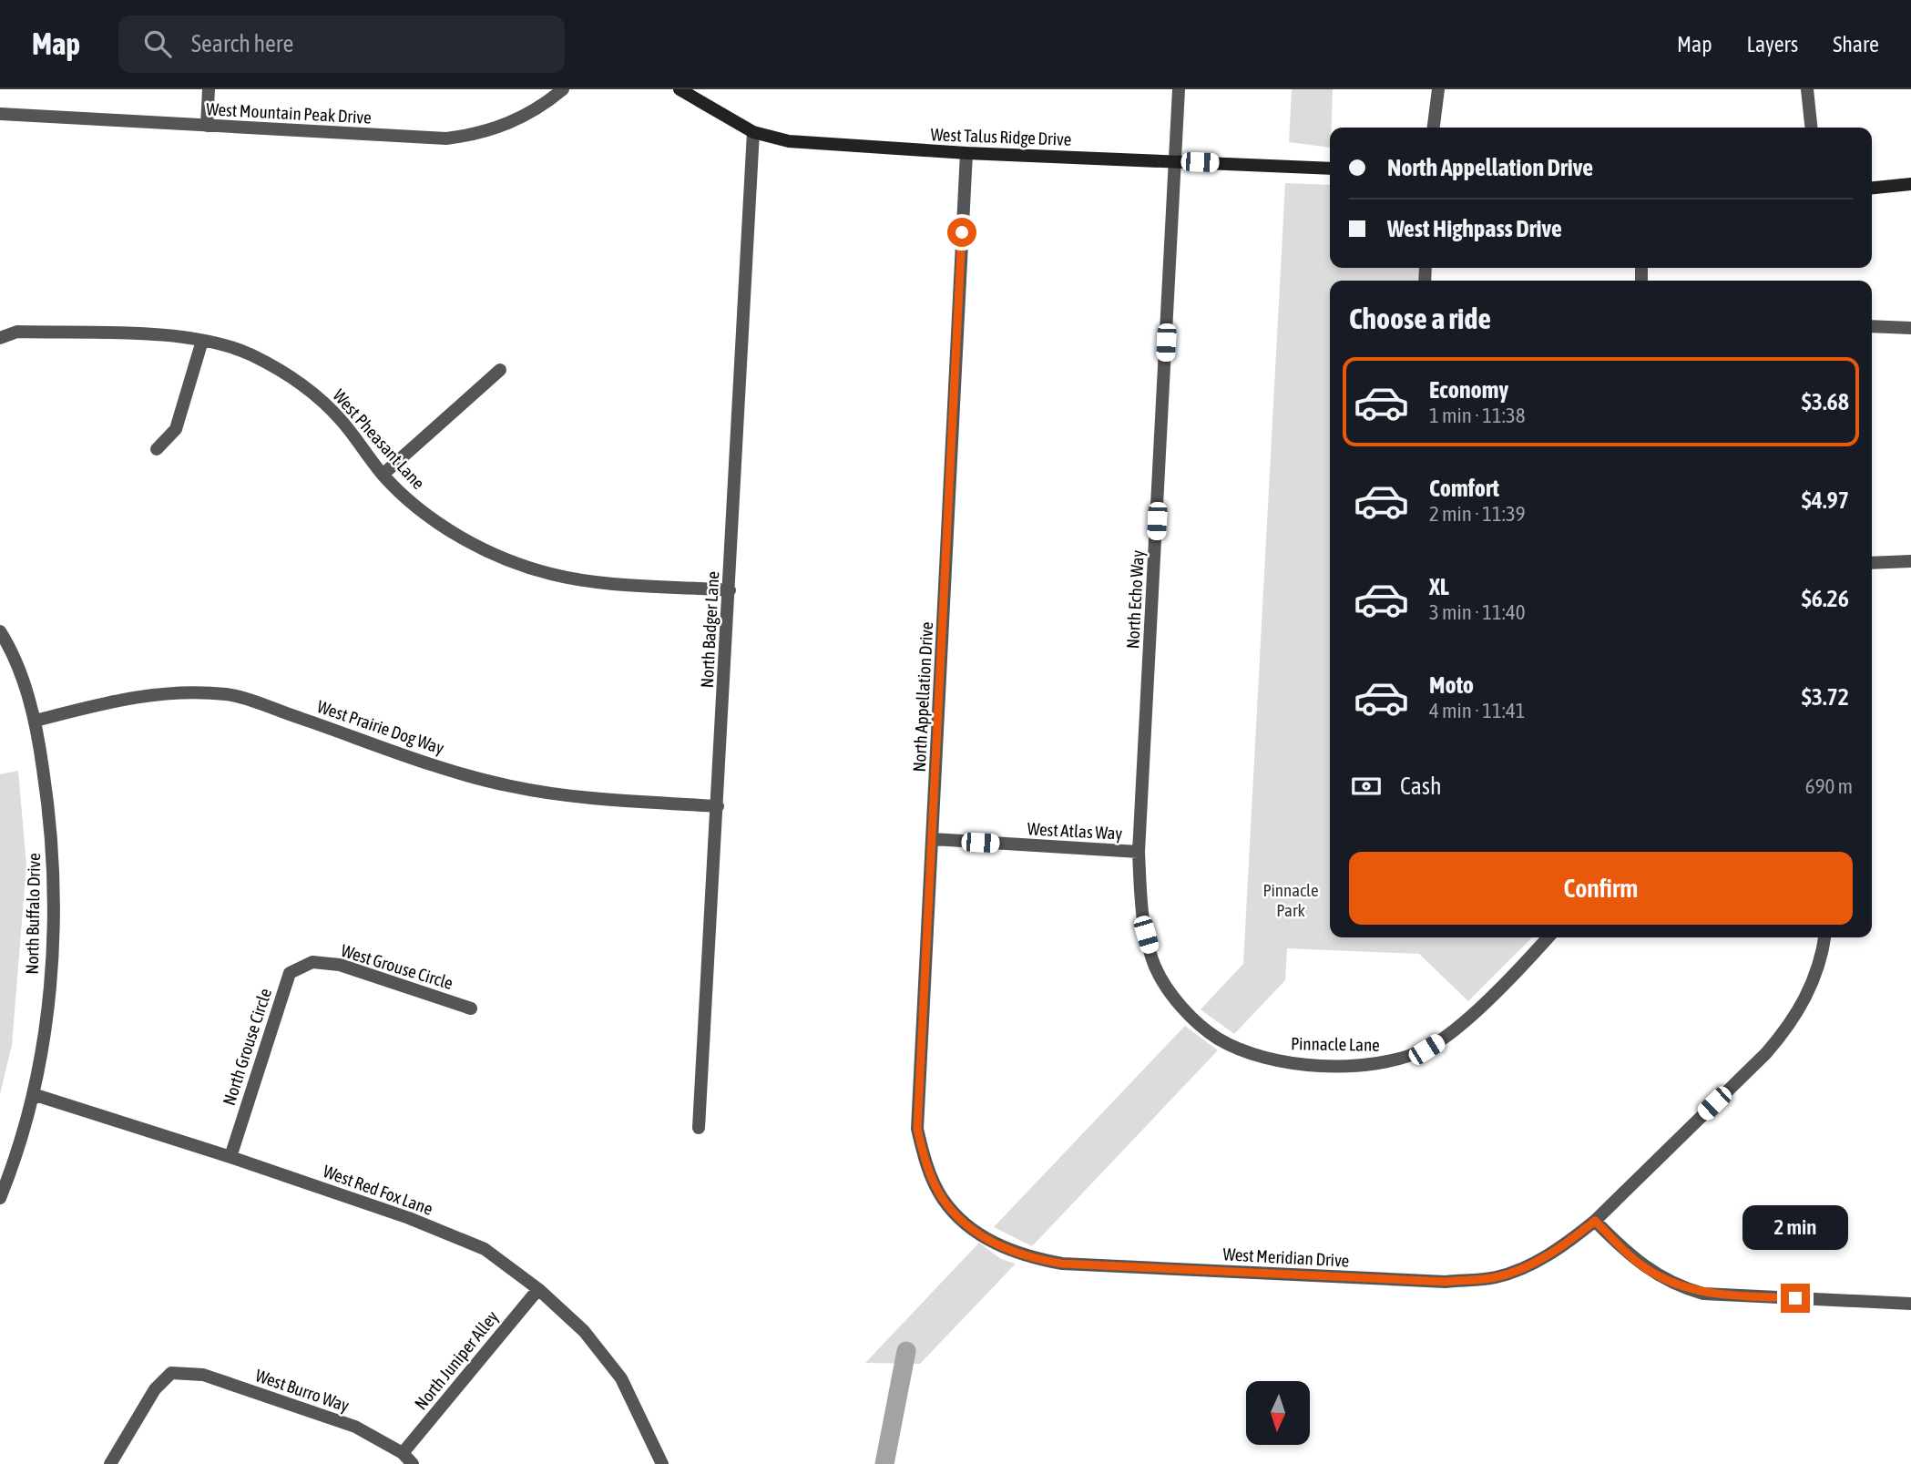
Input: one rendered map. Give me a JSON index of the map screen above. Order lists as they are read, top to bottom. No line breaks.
{"streets":{"street":["West Mountain Peak Drive","West Talus Ridge Drive","West Pheasant Lane","North Echo Way","North Badger Lane","North Appellation Drive","West Prairie Dog Way","West Atlas Way","North Buffalo Drive","West Grouse Circle","Pinnacle Lane","North Grouse Circle","West Red Fox Lane","West Meridian Drive","North Juniper Alley","West Burro Way"]},"crossings":[["West Talus Ridge Drive","North Echo Way"],["West Talus Ridge Drive","North Badger Lane"],["West Talus Ridge Drive","North Appellation Drive"],["West Pheasant Lane","North Badger Lane"],["North Echo Way","West Atlas Way"],["North Echo Way","Pinnacle Lane"],["North Badger Lane","West Prairie Dog Way"],["North Appellation Drive","West Atlas Way"],["North Appellation Drive","West Meridian Drive"],["West Prairie Dog Way","North Buffalo Drive"],["North Buffalo Drive","West Red Fox Lane"],["West Grouse Circle","North Grouse Circle"],["North Grouse Circle","West Red Fox Lane"],["West Red Fox Lane","North Juniper Alley"],["North Juniper Alley","West Burro Way"]],"parks":["Pinnacle Park"],"north":"bottom","page":{"header":"Map","search":"Search here","nav":["Map","Layers","Share"],"banner":["North Appellation Drive","West Highpass Drive"],"heading":"Choose a ride","list":[{"name":"Economy","note":"1 min · 11:38","value":"$3.68"},{"name":"Comfort","note":"2 min · 11:39","value":"$4.97"},{"name":"XL","note":"3 min · 11:40","value":"$6.26"},{"name":"Moto","note":"4 min · 11:41","value":"$3.72"}],"pay":["Cash","690 m"],"buttons":"Confirm","bubble":"2 min"}}
